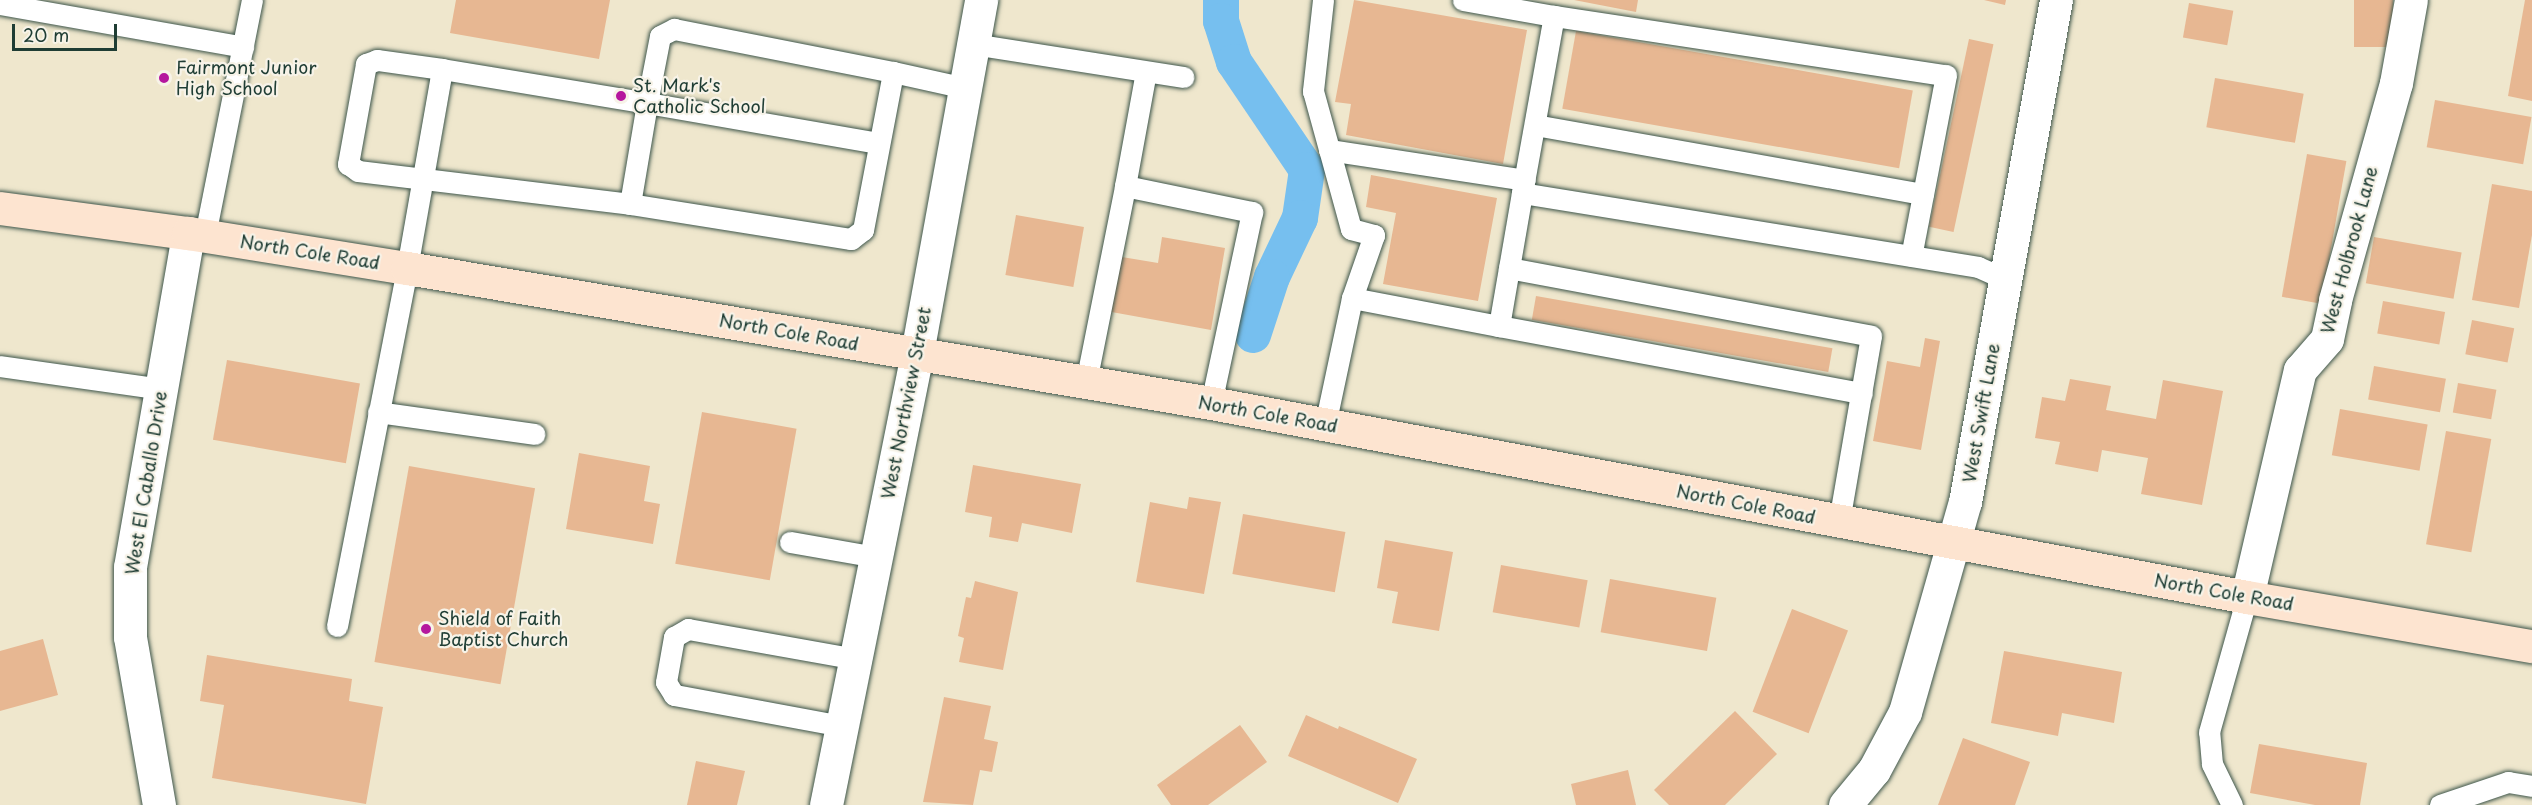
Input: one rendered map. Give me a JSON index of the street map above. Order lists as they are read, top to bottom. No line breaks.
{"streets":{"main road":["North Cole Road"],"street":["West Holbrook Lane","West Northview Street","West Swift Lane","West El Caballo Drive"]},"crossings":[["West Holbrook Lane","North Cole Road"],["North Cole Road","West Northview Street"],["North Cole Road","West Swift Lane"],["North Cole Road","West El Caballo Drive"]],"places":["Fairmont Junior High School","St. Mark's Catholic School","Shield of Faith Baptist Church"],"scale_bar":"20 m"}
